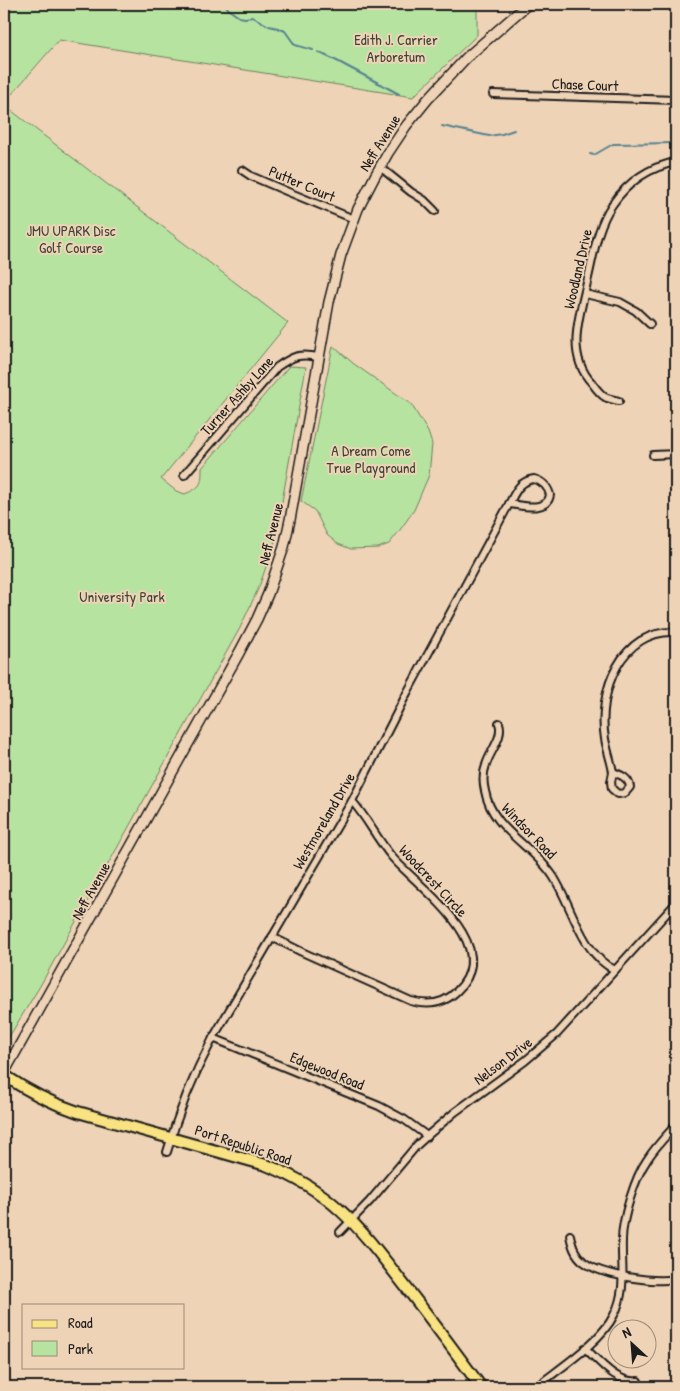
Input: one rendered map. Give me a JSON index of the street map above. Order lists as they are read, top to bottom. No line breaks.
{"streets":{"main road":["Neff Avenue","Port Republic Road"],"street":["Chase Court","Putter Court","Woodland Drive","Turner Ashby Lane","Westmoreland Drive","Windsor Road","Woodcrest Circle","Nelson Drive","Edgewood Road"]},"crossings":[["Neff Avenue","Putter Court"],["Neff Avenue","Turner Ashby Lane"],["Neff Avenue","Port Republic Road"],["Westmoreland Drive","Woodcrest Circle"],["Westmoreland Drive","Edgewood Road"],["Westmoreland Drive","Port Republic Road"],["Windsor Road","Nelson Drive"],["Nelson Drive","Edgewood Road"],["Nelson Drive","Port Republic Road"]],"parks":["Edith J. Carrier Arboretum","JMU UPARK Disc Golf Course","A Dream Come True Playground","University Park"],"legend":["Road","Park"],"north":"top left"}
